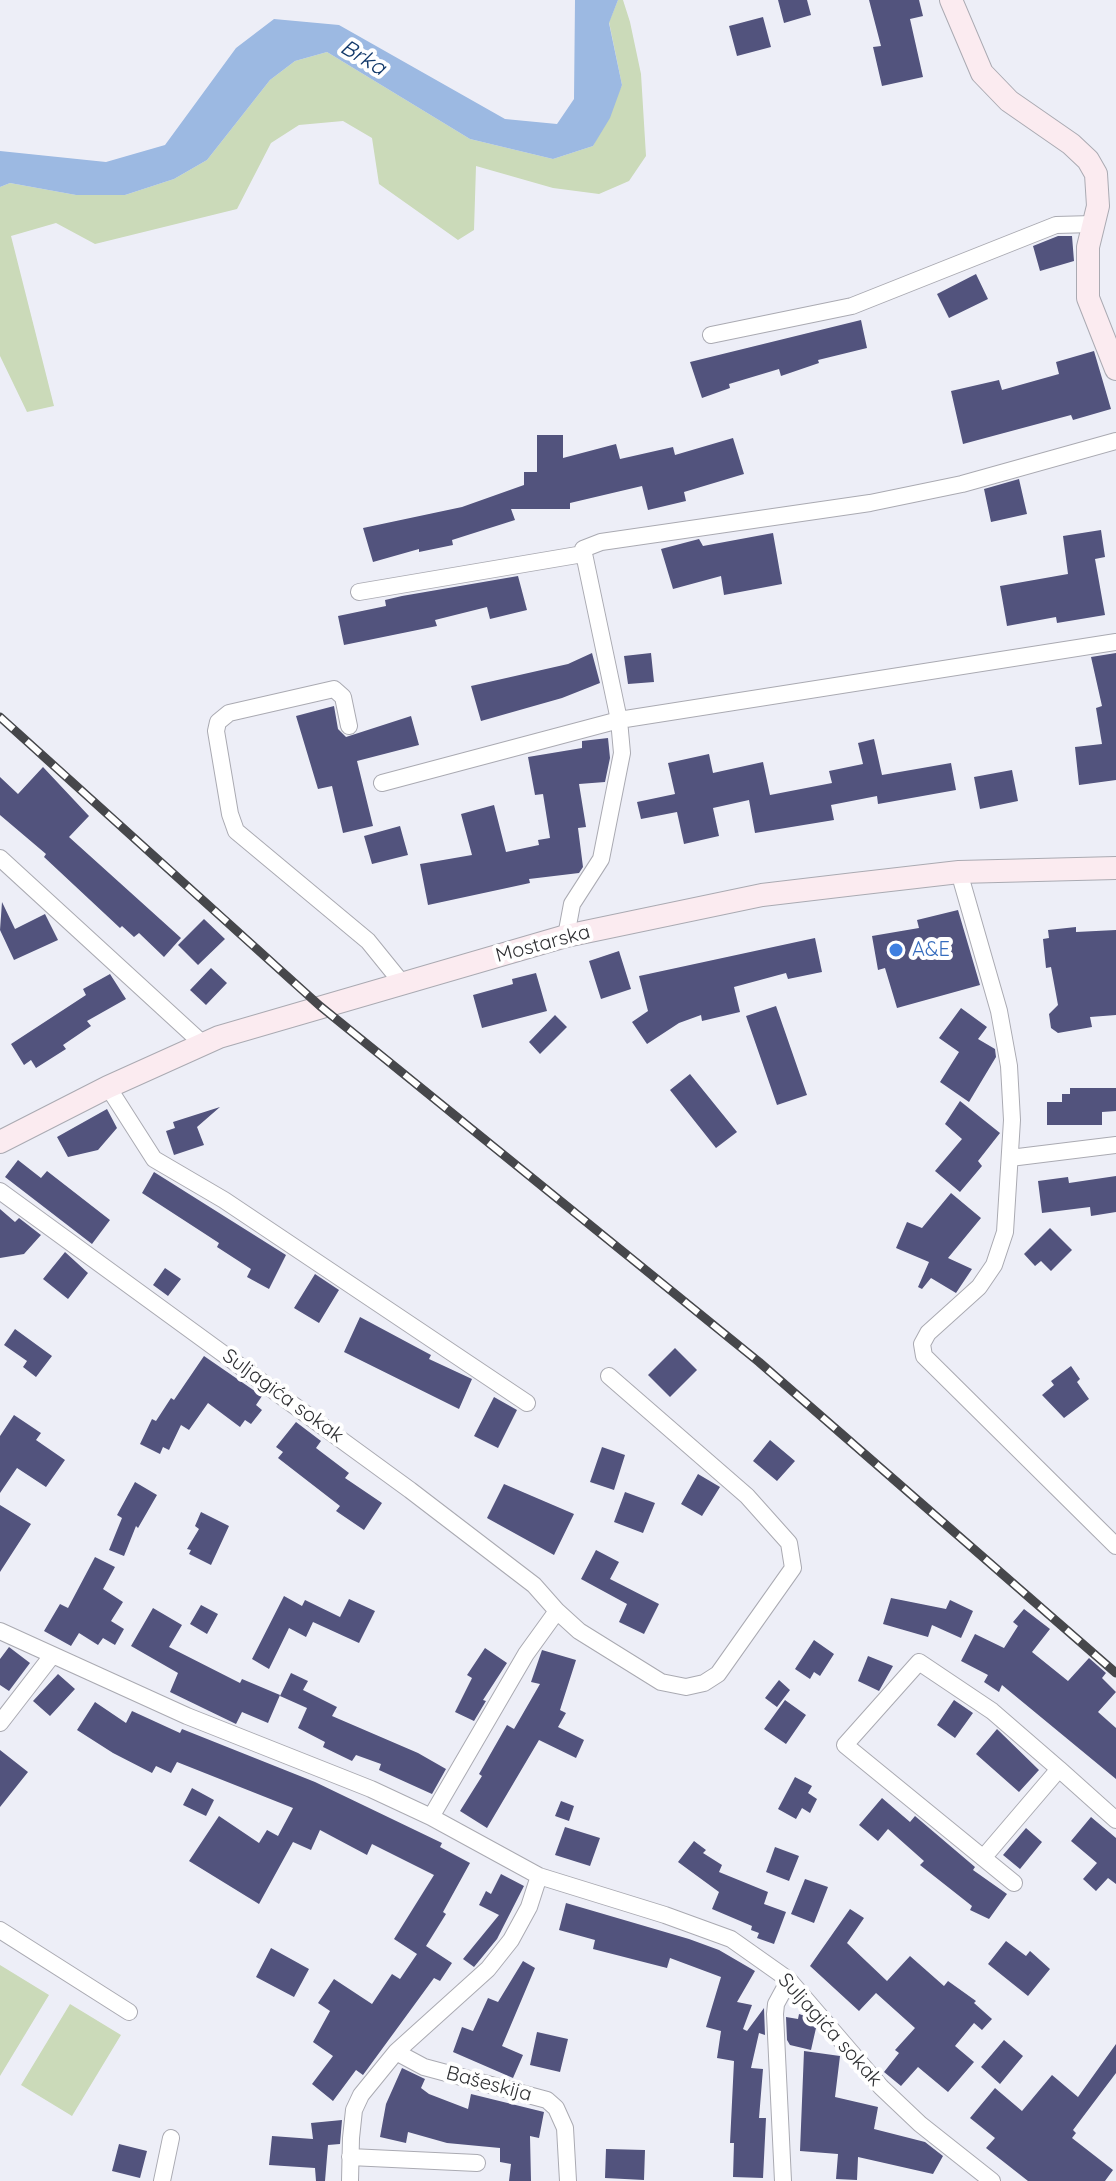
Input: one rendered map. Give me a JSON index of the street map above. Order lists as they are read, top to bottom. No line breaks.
{"streets":{"main road":["Mostarska"],"street":["Suljagića sokak","Bašeskija"]},"water":["Brka"],"places":["A&E"]}
